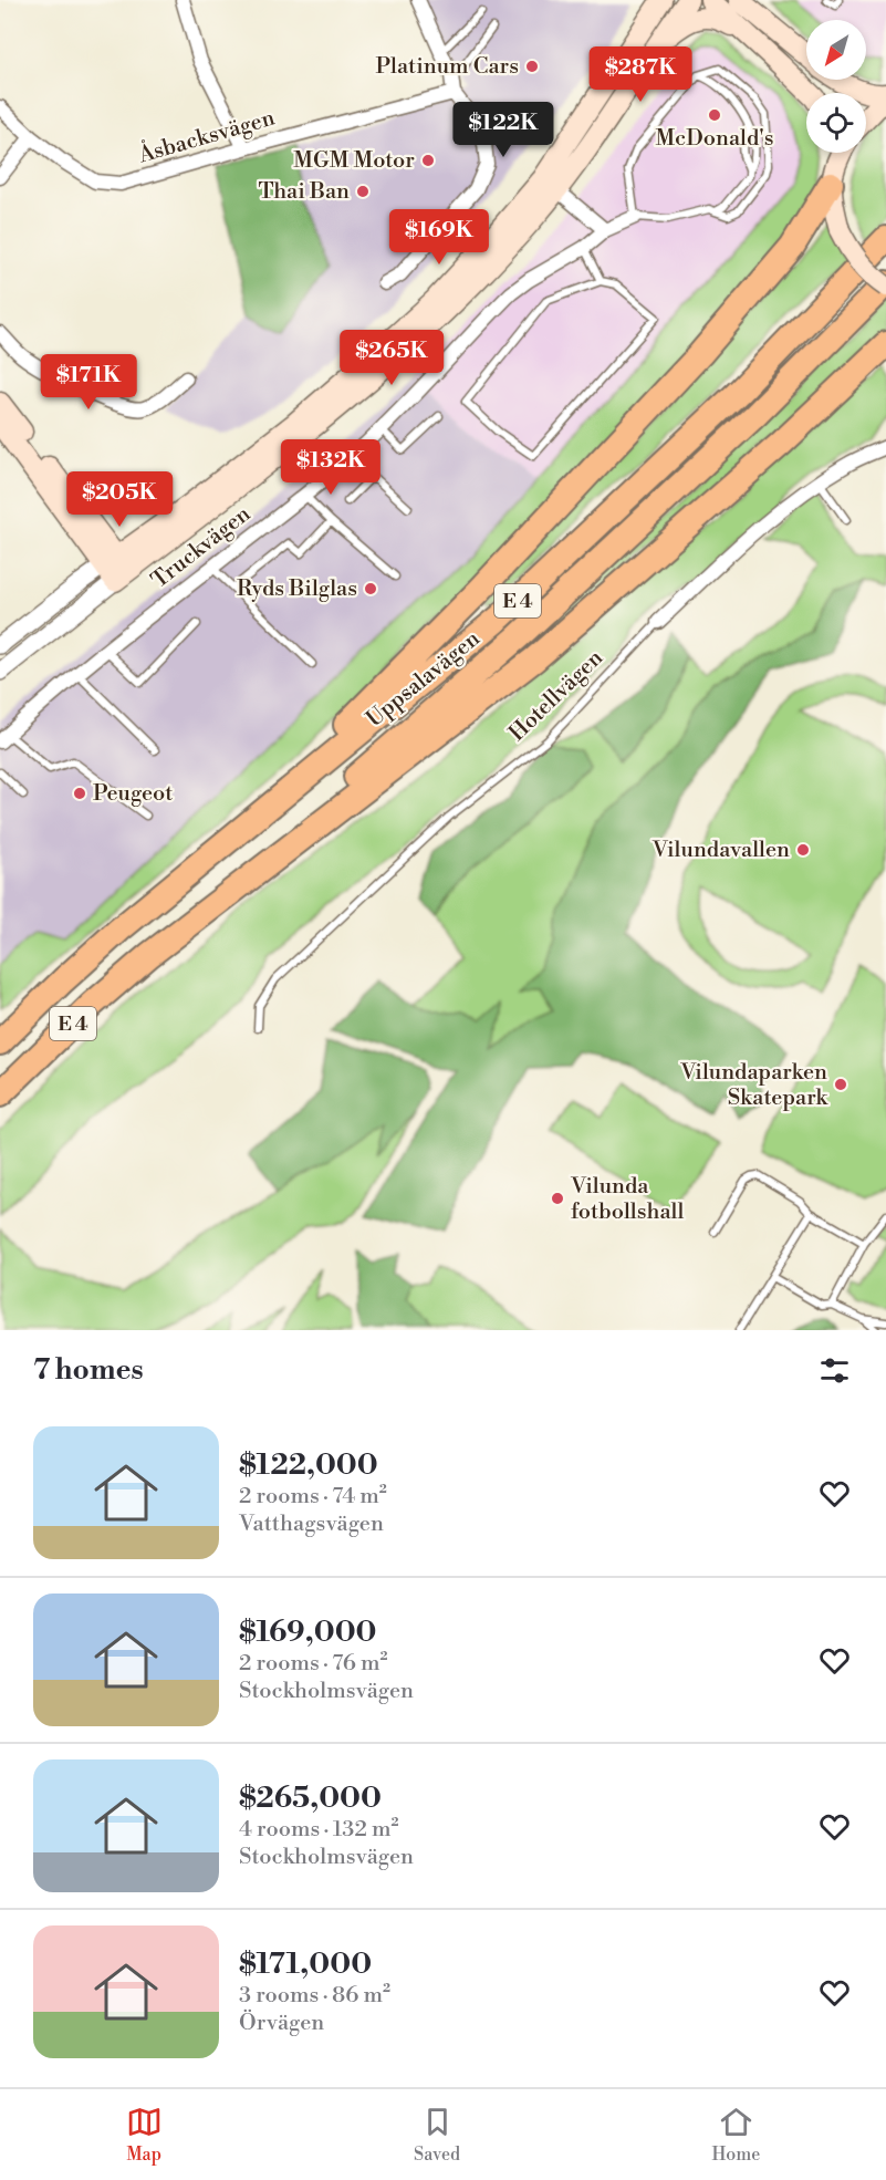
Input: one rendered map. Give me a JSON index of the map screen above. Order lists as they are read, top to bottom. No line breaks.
{"streets":{"highway":["E 4","Uppsalavägen"],"street":["Åsbacksvägen","Truckvägen","Hotellvägen"]},"crossings":[["E 4","Uppsalavägen"]],"places":["Platinum Cars","McDonald's","MGM Motor","Thai Ban","Ryds Bilglas","Peugeot","Vilundavallen","Vilundaparken Skatepark","Vilunda fotbollshall"],"north":"bottom left","page":{"price":["$287K","$122K","$169K","$265K","$171K","$132K","$205K"],"heading":"7 homes","list":[{"name":"$122,000","note":"2 rooms · 74 m² · Vatthagsvägen"},{"name":"$169,000","note":"2 rooms · 76 m² · Stockholmsvägen"},{"name":"$265,000","note":"4 rooms · 132 m² · Stockholmsvägen"},{"name":"$171,000","note":"3 rooms · 86 m² · Örvägen"}],"tabs":["Map","Saved","Home"]}}
